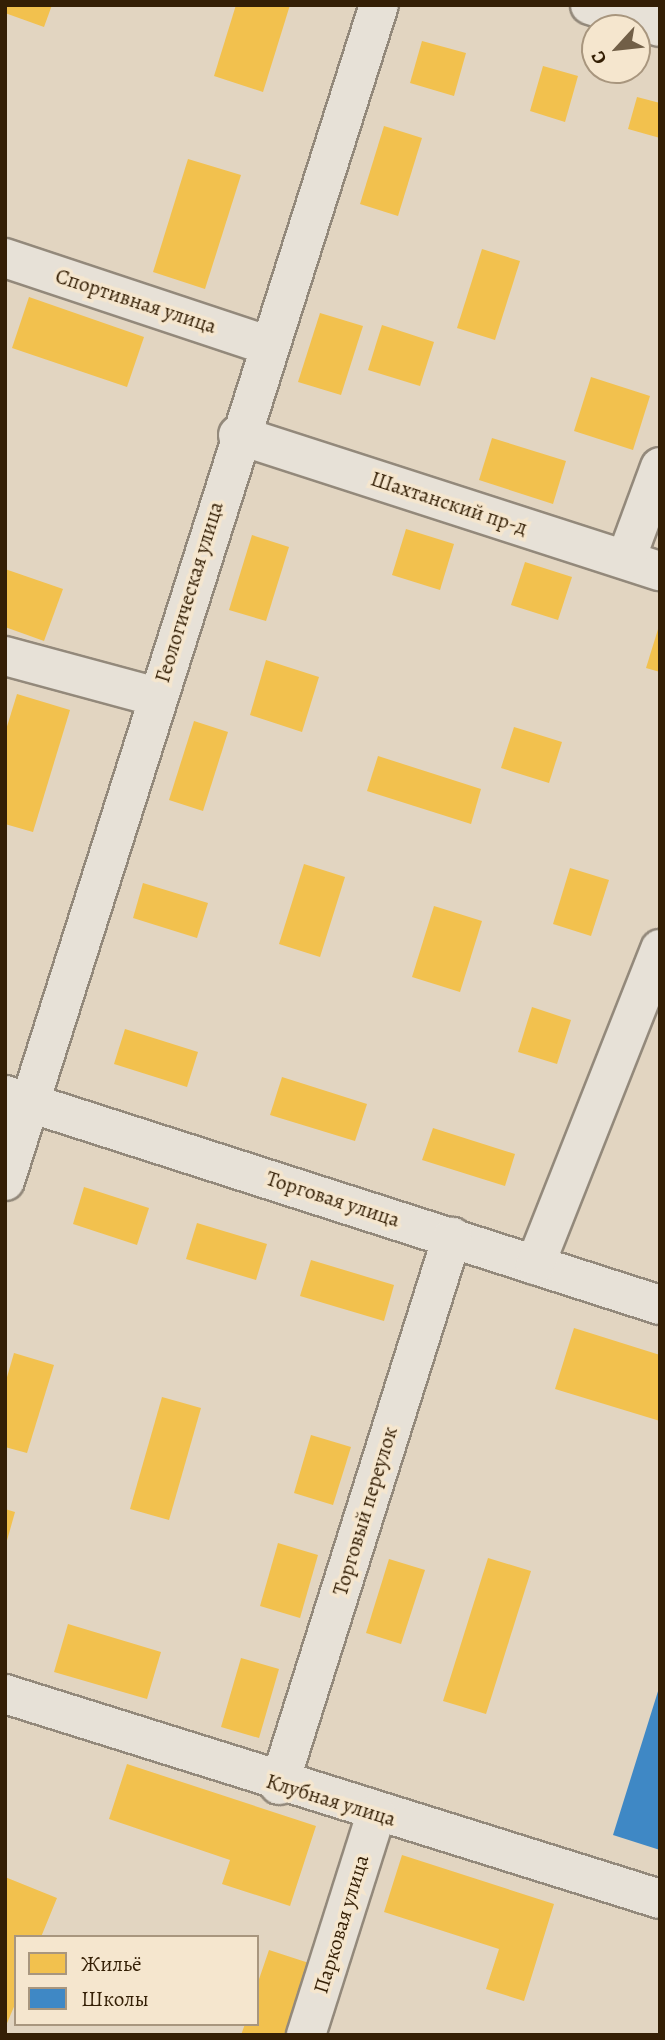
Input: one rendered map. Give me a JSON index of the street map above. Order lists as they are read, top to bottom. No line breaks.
{"streets":{"street":["Спортивная улица","Шахтанский пр-д","Геологическая улица","Торговая улица","Торговый переулок","Клубная улица","Парковая улица"]},"crossings":[["Спортивная улица","Геологическая улица"],["Шахтанский пр-д","Геологическая улица"],["Геологическая улица","Торговая улица"],["Торговая улица","Торговый переулок"],["Торговый переулок","Клубная улица"],["Клубная улица","Парковая улица"]],"legend":["Жильё","Школы"],"north":"bottom left"}
